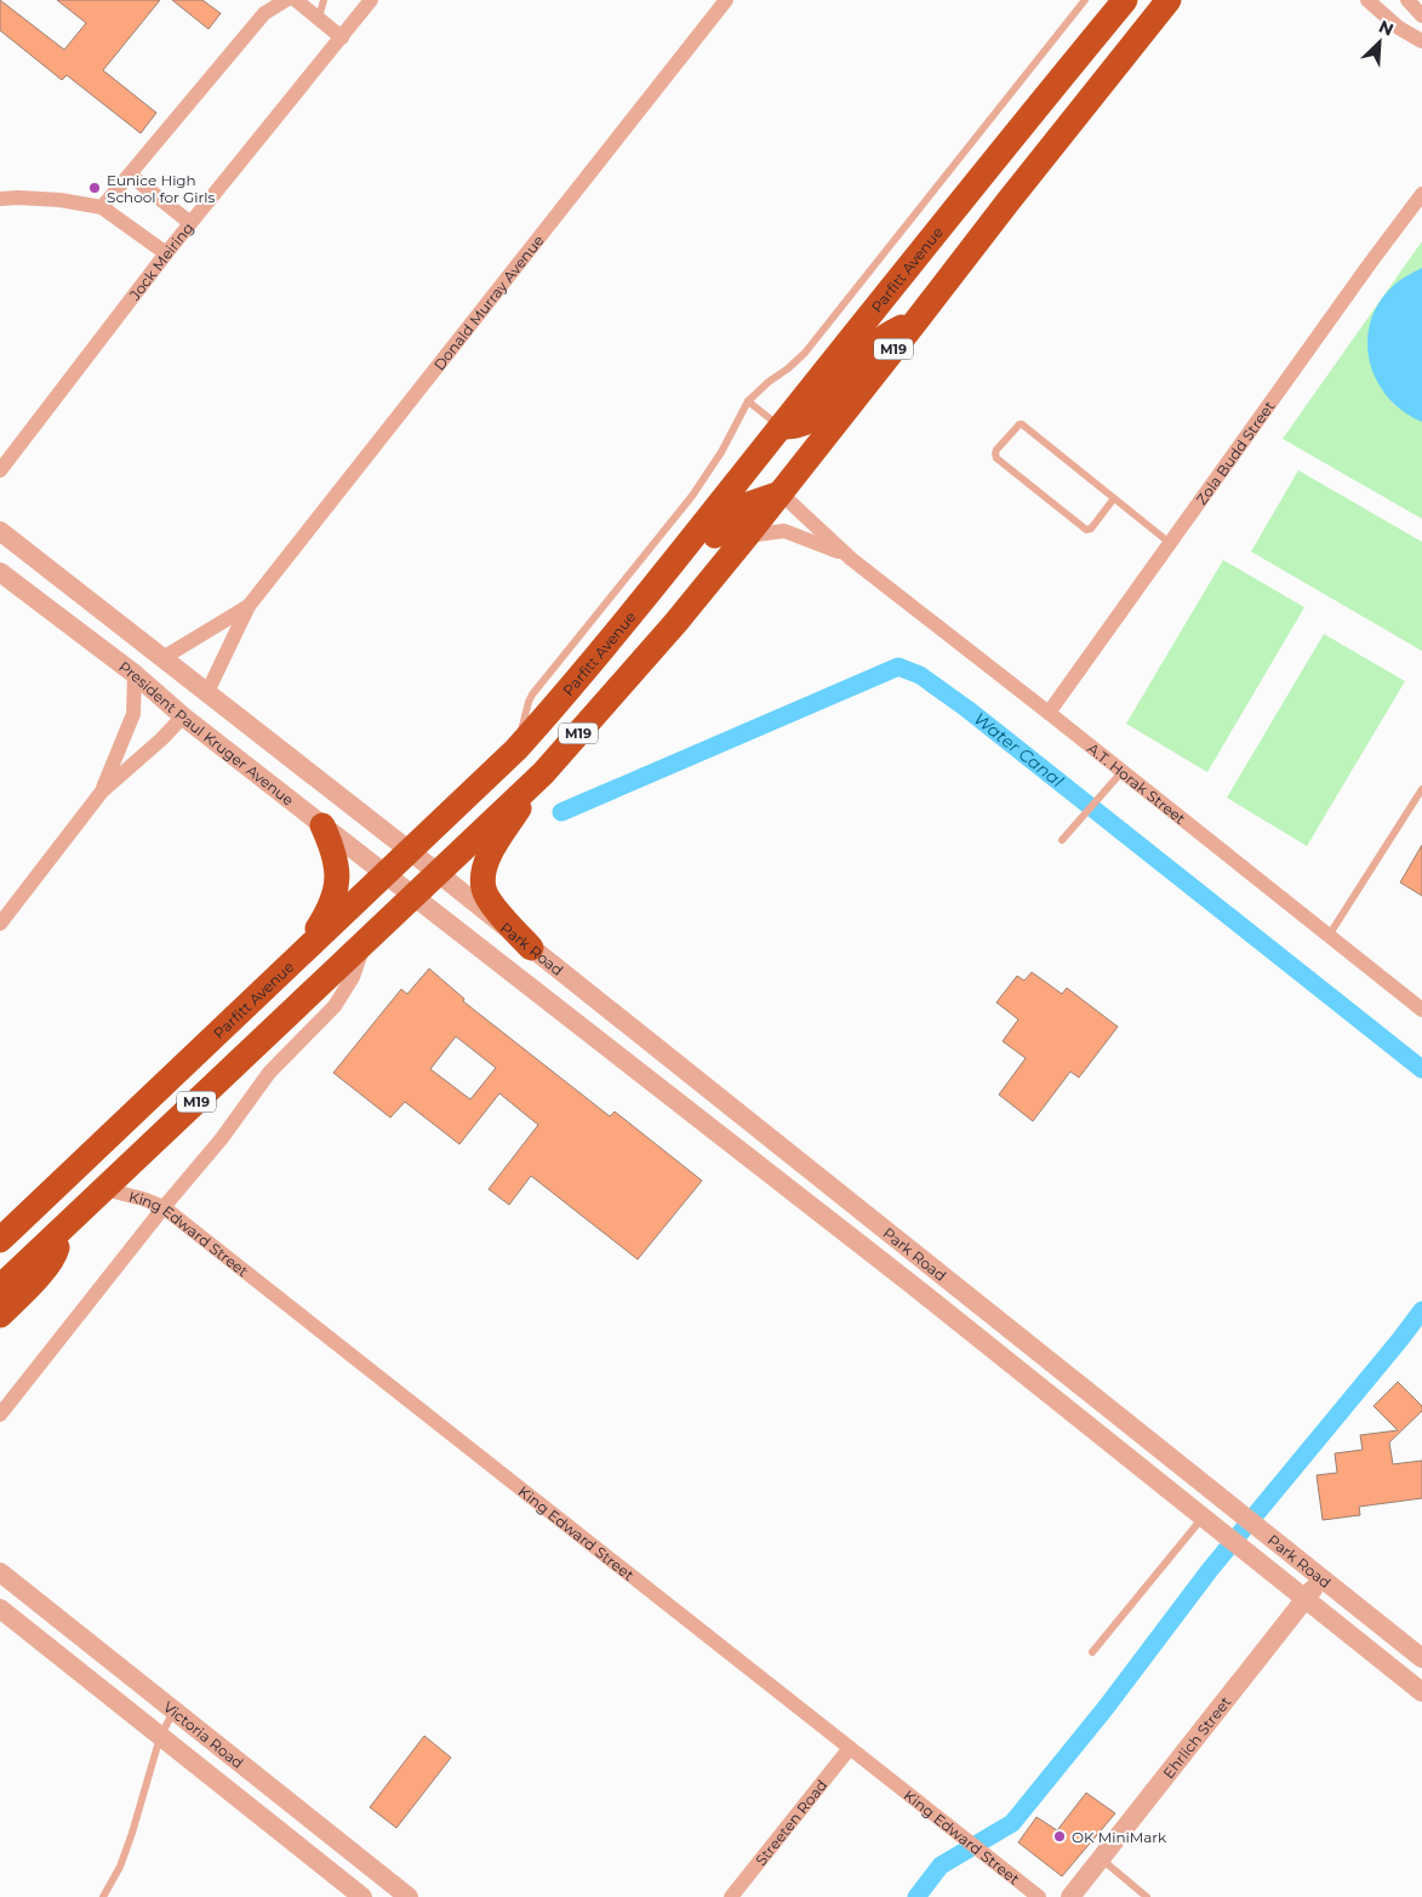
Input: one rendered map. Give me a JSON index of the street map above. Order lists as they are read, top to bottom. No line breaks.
{"streets":{"highway":["Parfitt Avenue","M19"],"street":["Jock Meiring","Donald Murray Avenue","Zola Budd Street","President Paul Kruger Avenue","A.T. Horak Street","Park Road","King Edward Street","Victoria Road","Ehrlich Street","Streeten Road"]},"crossings":[["Parfitt Avenue","President Paul Kruger Avenue"],["Parfitt Avenue","Park Road"],["Donald Murray Avenue","President Paul Kruger Avenue"],["M19","President Paul Kruger Avenue"],["M19","A.T. Horak Street"],["M19","Park Road"],["M19","King Edward Street"],["Zola Budd Street","A.T. Horak Street"],["President Paul Kruger Avenue","Park Road"],["Park Road","Ehrlich Street"],["King Edward Street","Streeten Road"]],"water":["Water Canal"],"places":["Eunice High School for Girls","OK MiniMark"],"north":"top right"}
